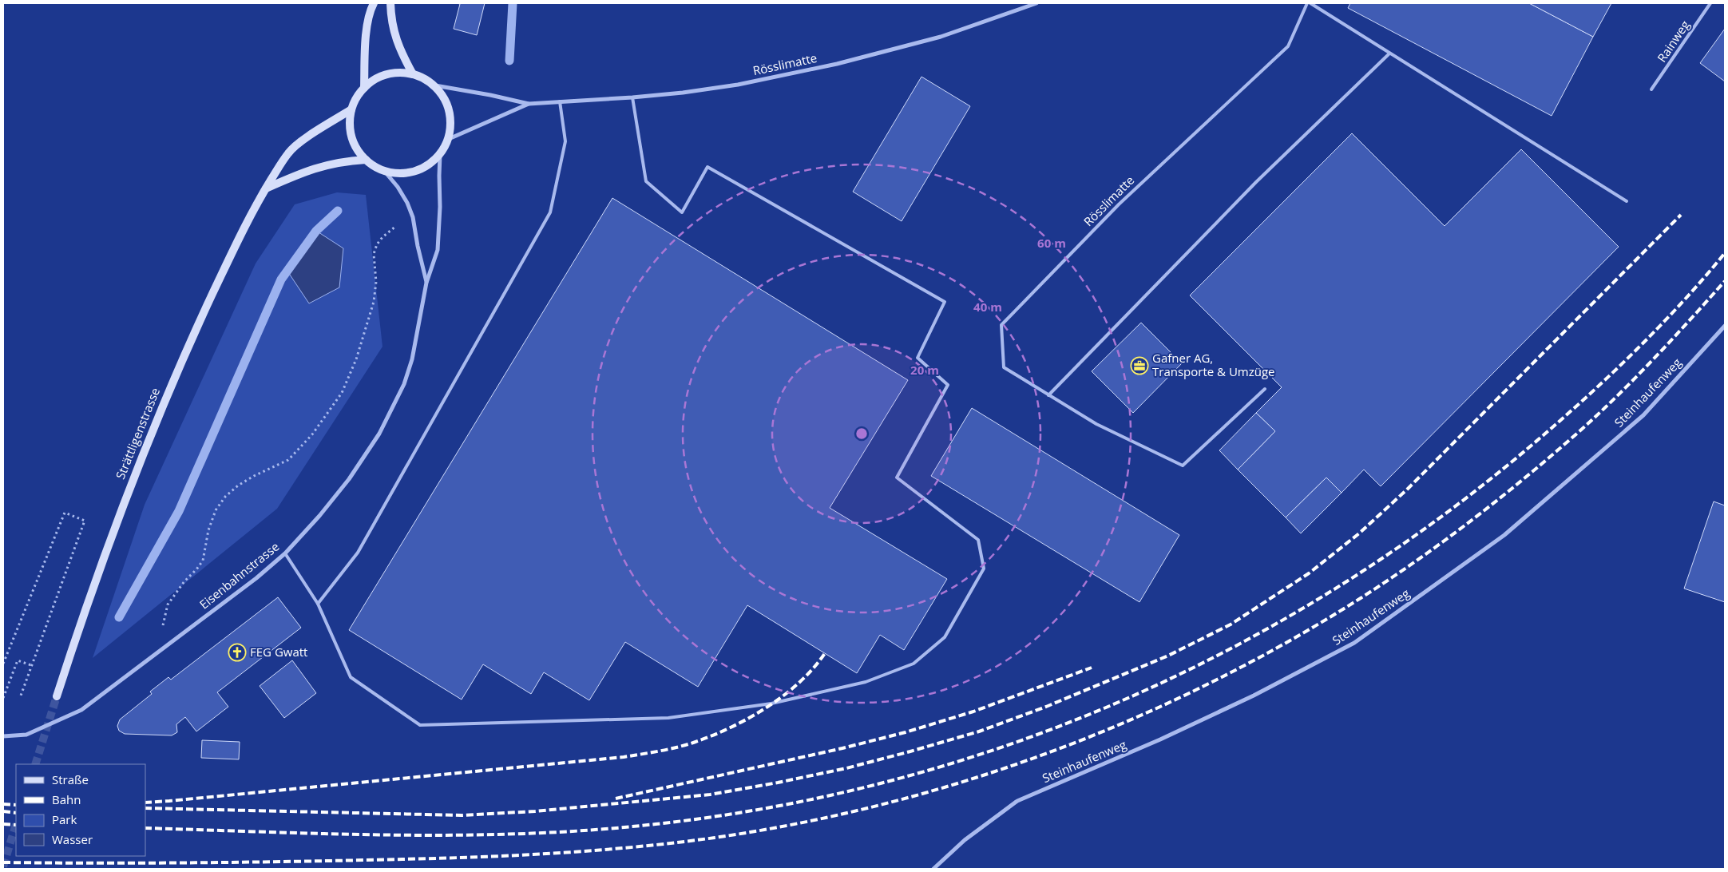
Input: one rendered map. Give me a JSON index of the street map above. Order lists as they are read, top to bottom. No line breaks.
{"streets":{"main road":["Strättligenstrasse"],"street":["Rösslimatte","Steinhaufenweg","Eisenbahnstrasse"],"lane":["Rainweg"]},"crossings":[["Rösslimatte","Strättligenstrasse"],["Rösslimatte","Eisenbahnstrasse"],["Strättligenstrasse","Eisenbahnstrasse"]],"places":{"office":["Gafner AG, Transporte & Umzüge"],"church":["FEG Gwatt"]},"legend":["Straße","Bahn","Park","Wasser"],"rings":["60 m","40 m","20 m"]}
